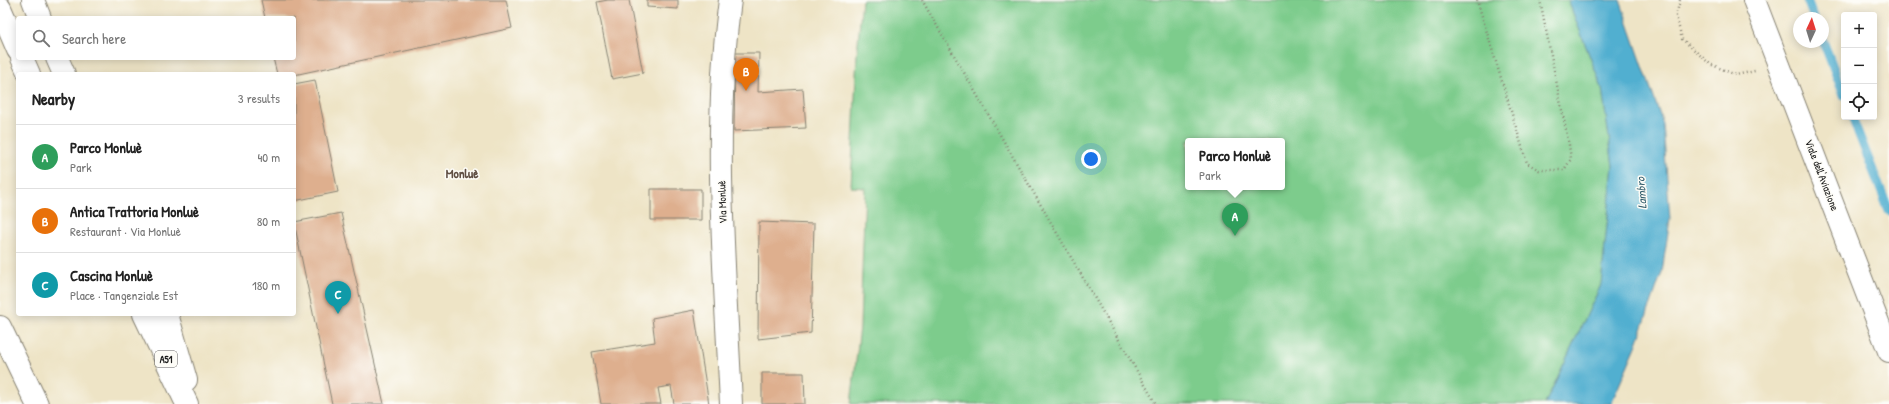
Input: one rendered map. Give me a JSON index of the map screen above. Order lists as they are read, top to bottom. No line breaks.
{"streets":{"main road":["Viale dell'Aviazione","Via Monluè","A51"]},"districts":["Monluè"],"water":["Lambro"],"north":"top","page":{"map_buttons":["+","−"],"search":"Search here","pins":["B","A","C"],"heading":["Nearby","3 results"],"list":[{"mark":"A","name":"Parco Monluè","note":"Park","value":"40 m"},{"mark":"B","name":"Antica Trattoria Monluè","note":"Restaurant · Via Monluè","value":"80 m"},{"mark":"C","name":"Cascina Monluè","note":"Place · Tangenziale Est","value":"180 m"}],"popup":["Parco Monluè","Park"]}}
